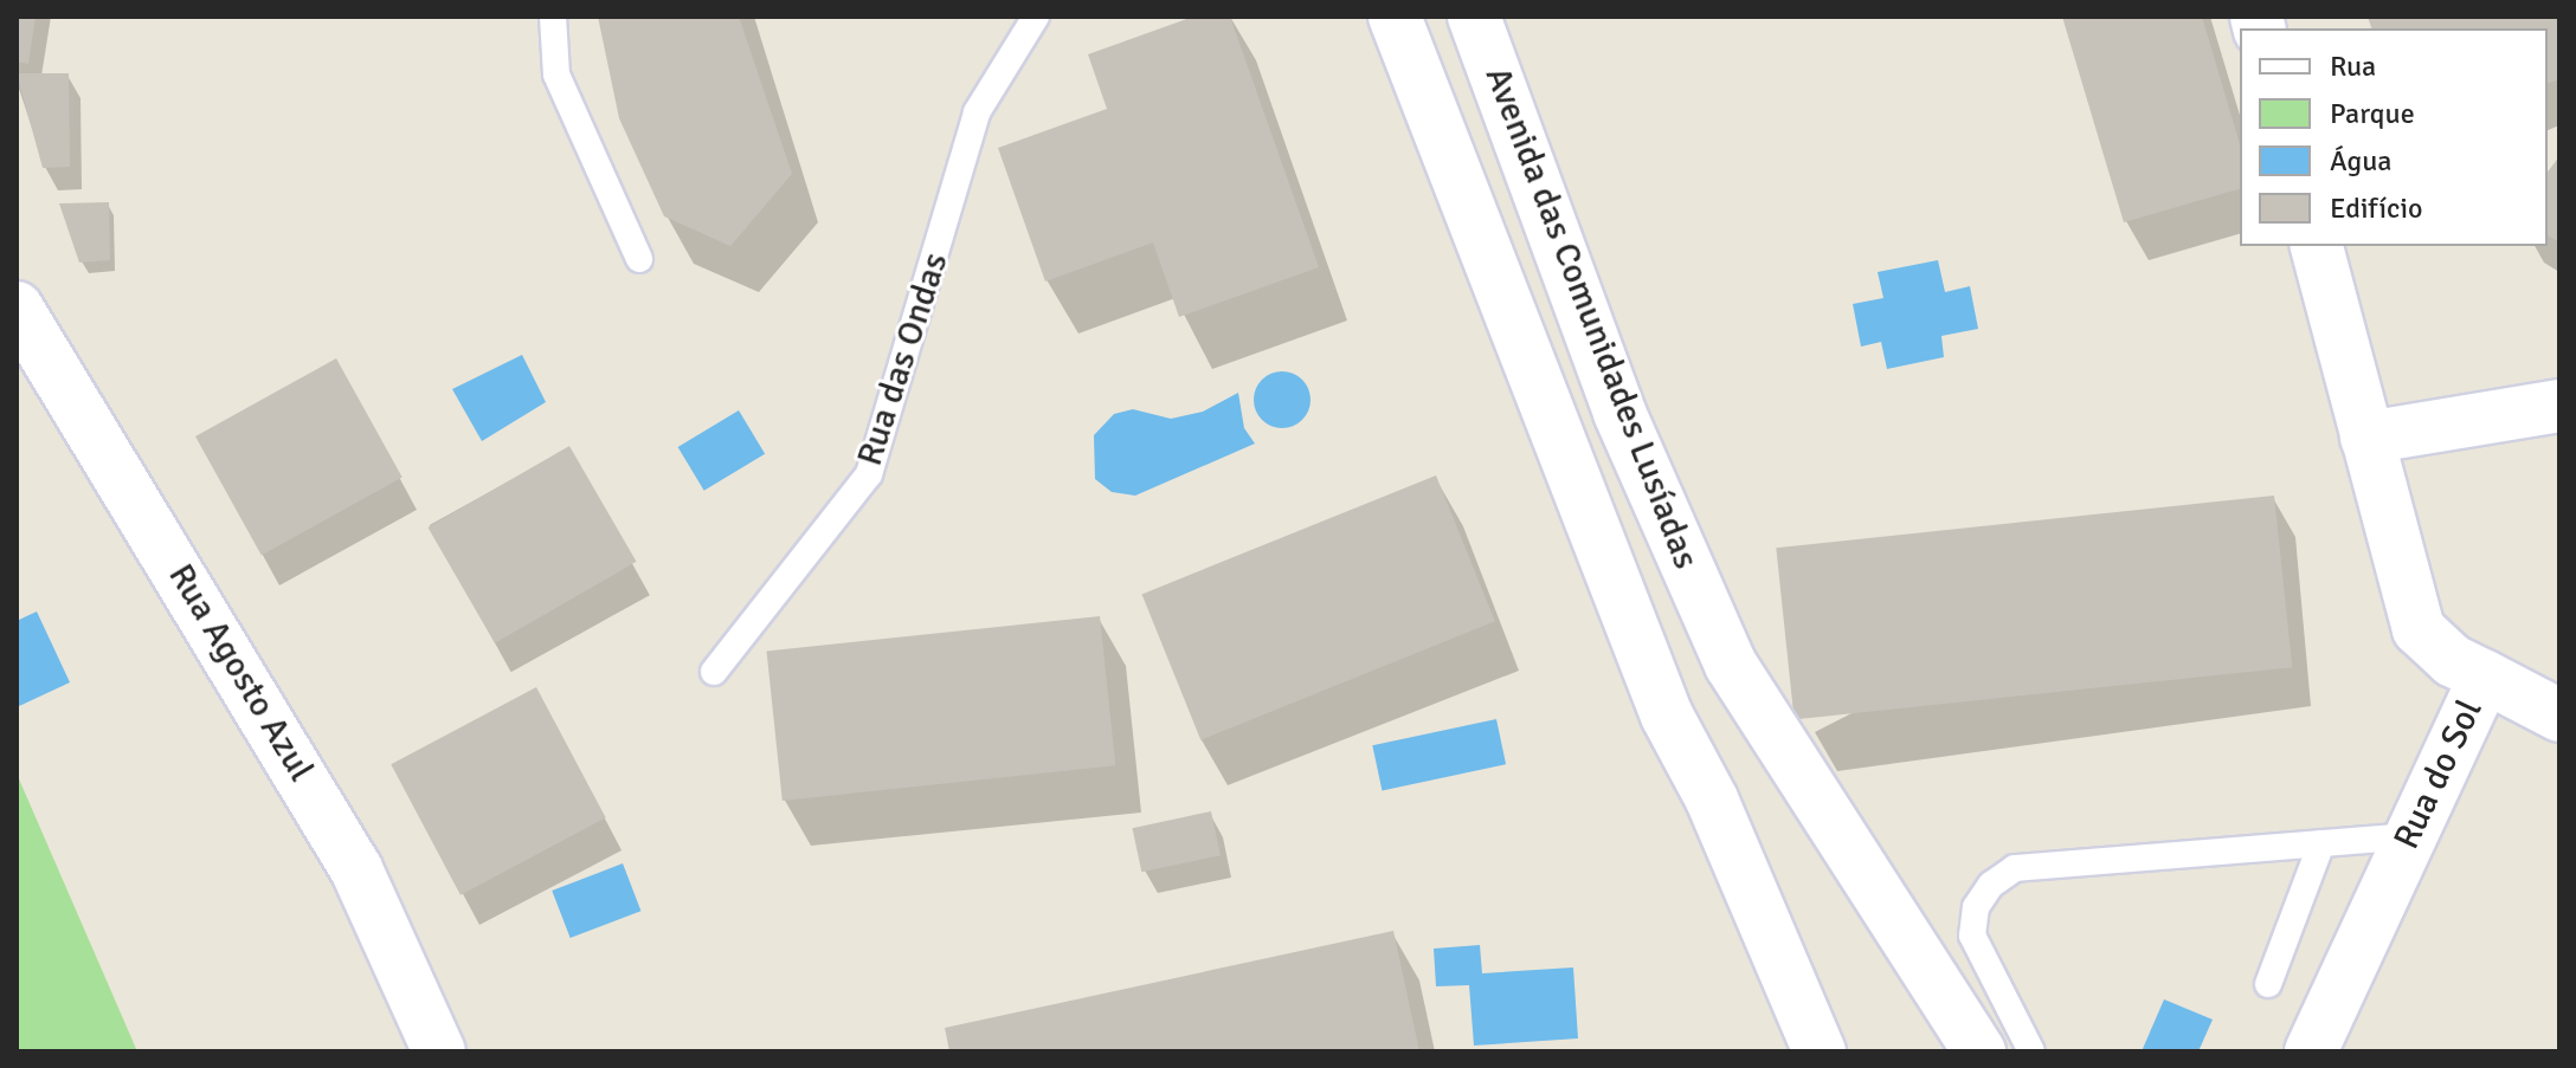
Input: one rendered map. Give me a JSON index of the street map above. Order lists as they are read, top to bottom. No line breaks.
{"streets":{"main road":["Avenida das Comunidades Lusíadas","Rua Agosto Azul","Rua do Sol"],"lane":["Rua das Ondas"]},"legend":["Rua","Parque","Água","Edifício"]}
